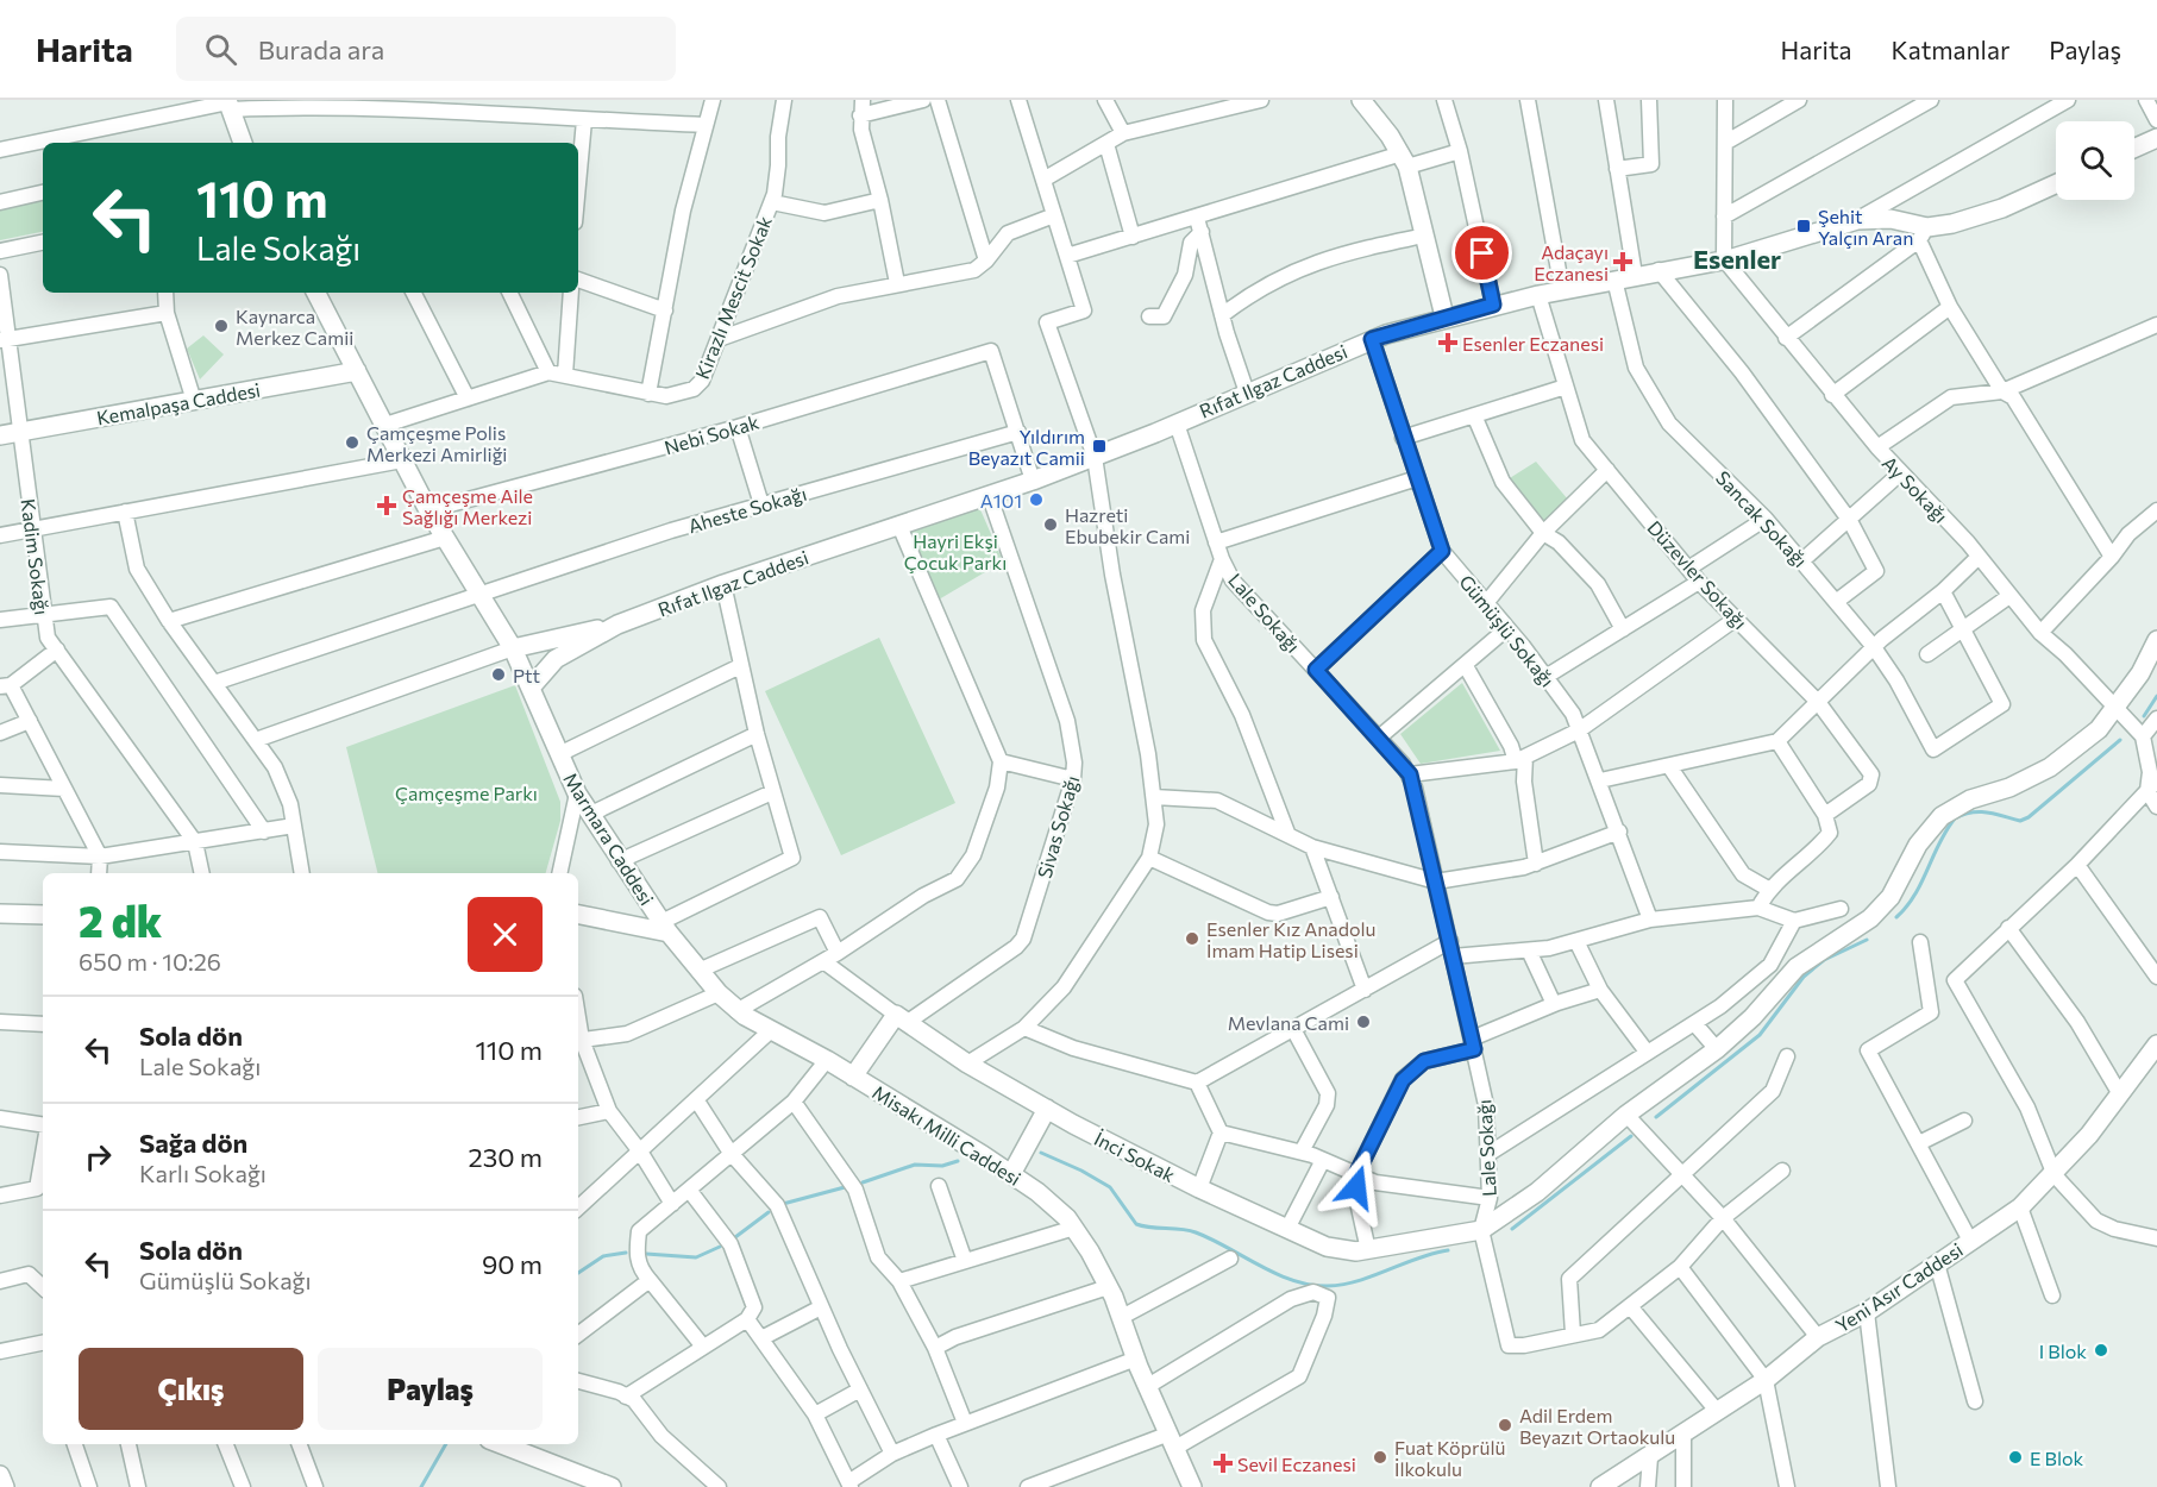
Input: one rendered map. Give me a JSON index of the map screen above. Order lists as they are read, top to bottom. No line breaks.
{"streets":{"street":["Kirazlı Mescit Sokak","Rıfat Ilgaz Caddesi","Kemalpaşa Caddesi","Nebi Sokak","Ay Sokağı","Aheste Sokağı","Sancak Sokağı","Kadim Sokağı","Düzevler Sokağı","Lale Sokağı","Gümüşlü Sokağı","Sivas Sokağı","Marmara Caddesi","Misakı Milli Caddesi","İnci Sokak","Yeni Asır Caddesi"]},"crossings":[["Kirazlı Mescit Sokak","Marmara Caddesi"],["Rıfat Ilgaz Caddesi","Ay Sokağı"],["Rıfat Ilgaz Caddesi","Sancak Sokağı"],["Rıfat Ilgaz Caddesi","Düzevler Sokağı"],["Rıfat Ilgaz Caddesi","Lale Sokağı"],["Rıfat Ilgaz Caddesi","Gümüşlü Sokağı"],["Rıfat Ilgaz Caddesi","Sivas Sokağı"],["Rıfat Ilgaz Caddesi","Marmara Caddesi"],["Kemalpaşa Caddesi","Kadim Sokağı"],["Kemalpaşa Caddesi","Marmara Caddesi"],["Nebi Sokak","Aheste Sokağı"],["Nebi Sokak","Marmara Caddesi"],["Aheste Sokağı","Marmara Caddesi"],["Lale Sokağı","İnci Sokak"],["Sivas Sokağı","Misakı Milli Caddesi"],["Sivas Sokağı","İnci Sokak"],["Marmara Caddesi","Misakı Milli Caddesi"]],"districts":["Esenler"],"parks":["Hayri Ekşi Çocuk Parkı","Çamçeşme Parkı"],"places":{"transit":["Şehit Yalçın Aran","Yıldırım Beyazıt Camii"],"health":["Adaçayı Eczanesi","Esenler Eczanesi","Çamçeşme Aile Sağlığı Merkezi","Sevil Eczanesi"],"other":["Kaynarca Merkez Camii","Çamçeşme Polis Merkezi Amirliği","A101","Hazreti Ebubekir Cami","Ptt","Esenler Kız Anadolu İmam Hatip Lisesi","Mevlana Cami","I Blok","Adil Erdem Beyazıt Ortaokulu","Fuat Köprülü İlkokulu","E Blok"]},"page":{"header":"Harita","search":"Burada ara","nav":["Harita","Katmanlar","Paylaş"],"turn":["110 m","Lale Sokağı"],"heading":["2 dk","650 m · 10:26"],"list":[{"name":"Sola dön","note":"Lale Sokağı","value":"110 m"},{"name":"Sağa dön","note":"Karlı Sokağı","value":"230 m"},{"name":"Sola dön","note":"Gümüşlü Sokağı","value":"90 m"}],"buttons":["Çıkış","Paylaş"]}}
